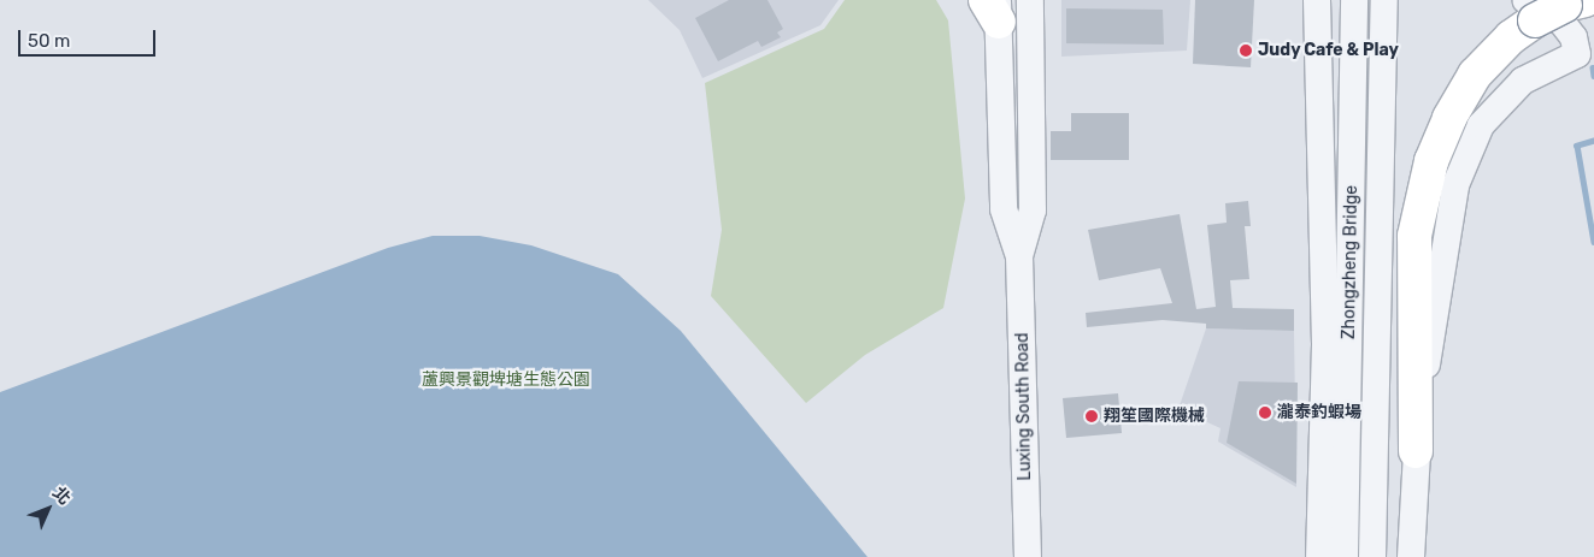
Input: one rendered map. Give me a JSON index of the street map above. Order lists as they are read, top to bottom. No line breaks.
{"streets":{"street":["Zhongzheng Bridge","Luxing South Road"]},"parks":["蘆興景觀埤塘生態公園"],"places":["Judy Cafe & Play","瀧泰釣蝦場","翔笙國際機械"],"scale_bar":"50 m","north":"top right"}
